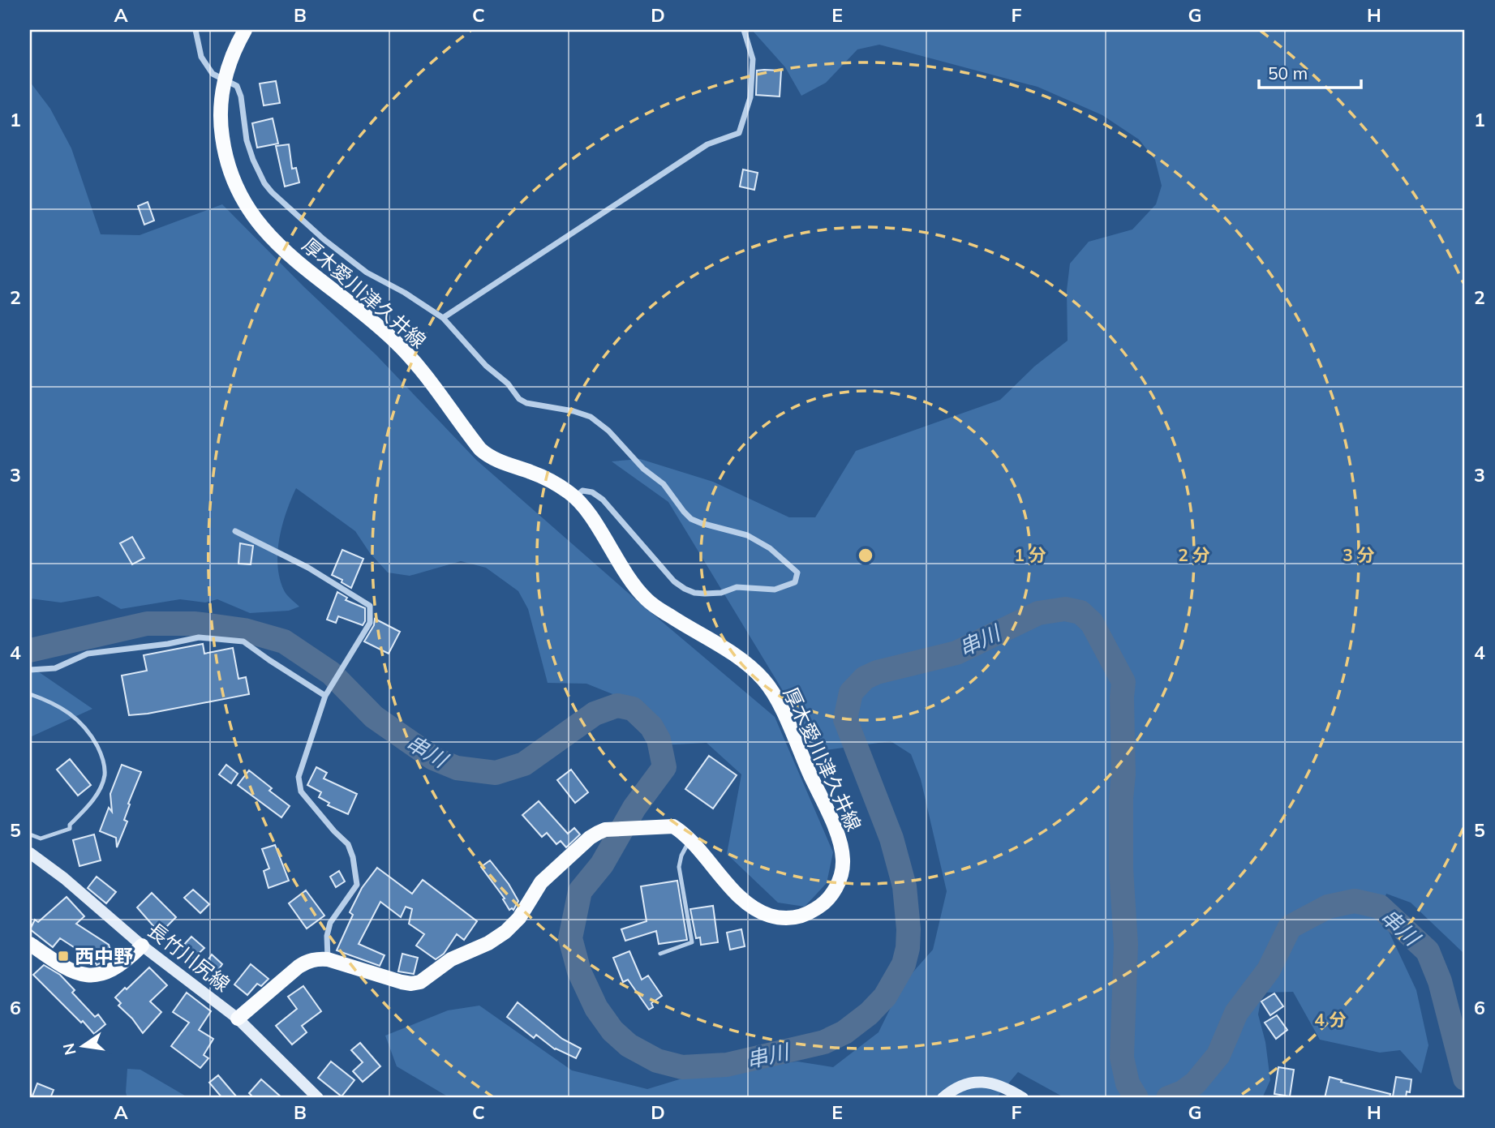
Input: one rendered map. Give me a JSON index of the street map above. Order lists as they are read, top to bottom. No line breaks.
{"streets":{"main road":["厚木愛川津久井線","長竹川尻線"]},"water":["串川"],"places":{"transit":["西中野"]},"scale_bar":"50 m","north":"left","grid":{"columns":["A","B","C","D","E","F","G","H"],"rows":["1","2","3","4","5","6"]},"rings":["1 分","2 分","3 分","4 分"]}
